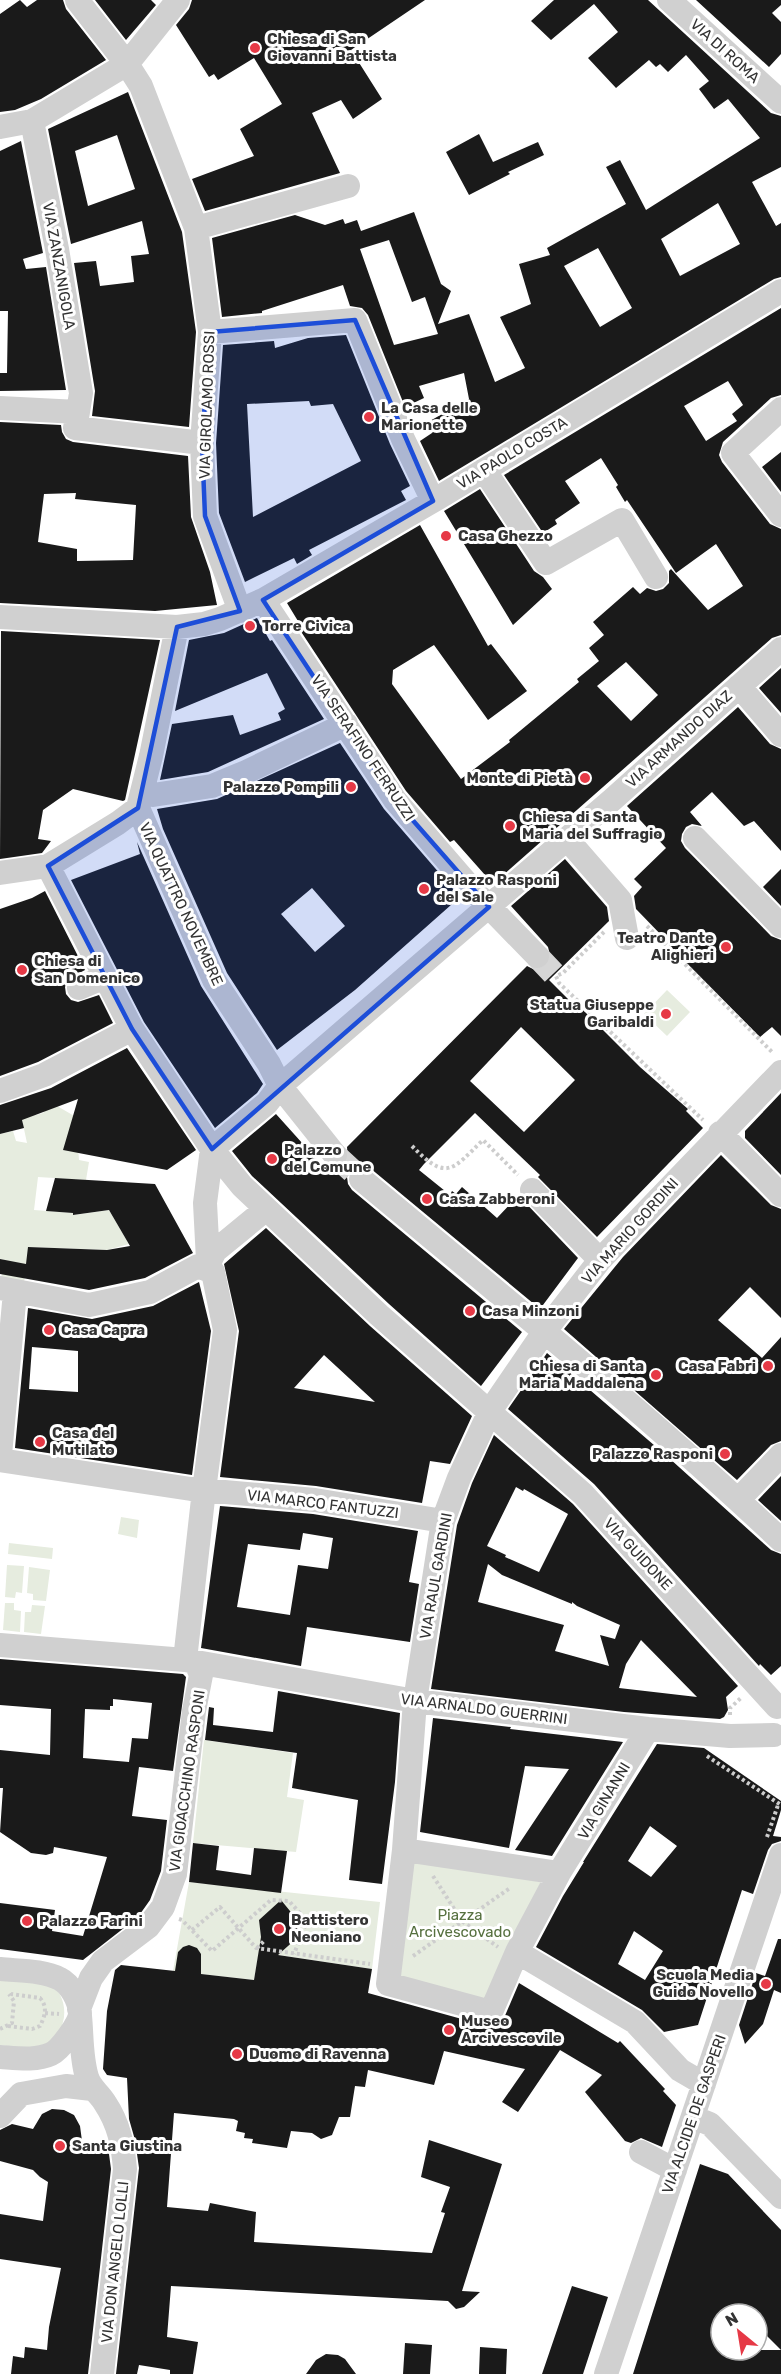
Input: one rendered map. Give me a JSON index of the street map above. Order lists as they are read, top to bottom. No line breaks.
{"streets":{"street":["VIA DI ROMA","VIA ZANZANIGOLA","VIA GIROLAMO ROSSI","VIA PAOLO COSTA","VIA ARMANDO DIAZ","VIA SERAFINO FERRUZZI","VIA QUATTRO NOVEMBRE","VIA MARIO GORDINI","VIA MARCO FANTUZZI","VIA GUIDONE","VIA RAUL GARDINI","VIA ARNALDO GUERRINI","VIA GIOACCHINO RASPONI","VIA GINANNI","VIA ALCIDE DE GASPERI","VIA DON ANGELO LOLLI"]},"crossings":[["VIA GIROLAMO ROSSI","VIA PAOLO COSTA"],["VIA PAOLO COSTA","VIA SERAFINO FERRUZZI"],["VIA PAOLO COSTA","VIA QUATTRO NOVEMBRE"],["VIA ARMANDO DIAZ","VIA SERAFINO FERRUZZI"],["VIA ARMANDO DIAZ","VIA QUATTRO NOVEMBRE"],["VIA ARMANDO DIAZ","VIA GUIDONE"],["VIA MARIO GORDINI","VIA RAUL GARDINI"],["VIA MARCO FANTUZZI","VIA RAUL GARDINI"],["VIA MARCO FANTUZZI","VIA GIOACCHINO RASPONI"],["VIA GUIDONE","VIA RAUL GARDINI"],["VIA RAUL GARDINI","VIA ARNALDO GUERRINI"],["VIA ARNALDO GUERRINI","VIA GIOACCHINO RASPONI"],["VIA ARNALDO GUERRINI","VIA GINANNI"],["VIA GIOACCHINO RASPONI","VIA DON ANGELO LOLLI"]],"parks":["Piazza Arcivescovado"],"places":["Chiesa di San Giovanni Battista","La Casa delle Marionette","Casa Ghezzo","Torre Civica","Monte di Pietà","Palazzo Pompili","Chiesa di Santa Maria del Suffragio","Palazzo Rasponi del Sale","Teatro Dante Alighieri","Chiesa di San Domenico","Statua Giuseppe Garibaldi","Palazzo del Comune","Casa Zabberoni","Casa Minzoni","Casa Capra","Casa Fabri","Chiesa di Santa Maria Maddalena","Casa del Mutilato","Palazzo Rasponi","Palazzo Farini","Battistero Neoniano","Scuola Media Guido Novello","Museo Arcivescovile","Duomo di Ravenna","Santa Giustina"],"north":"top left"}
